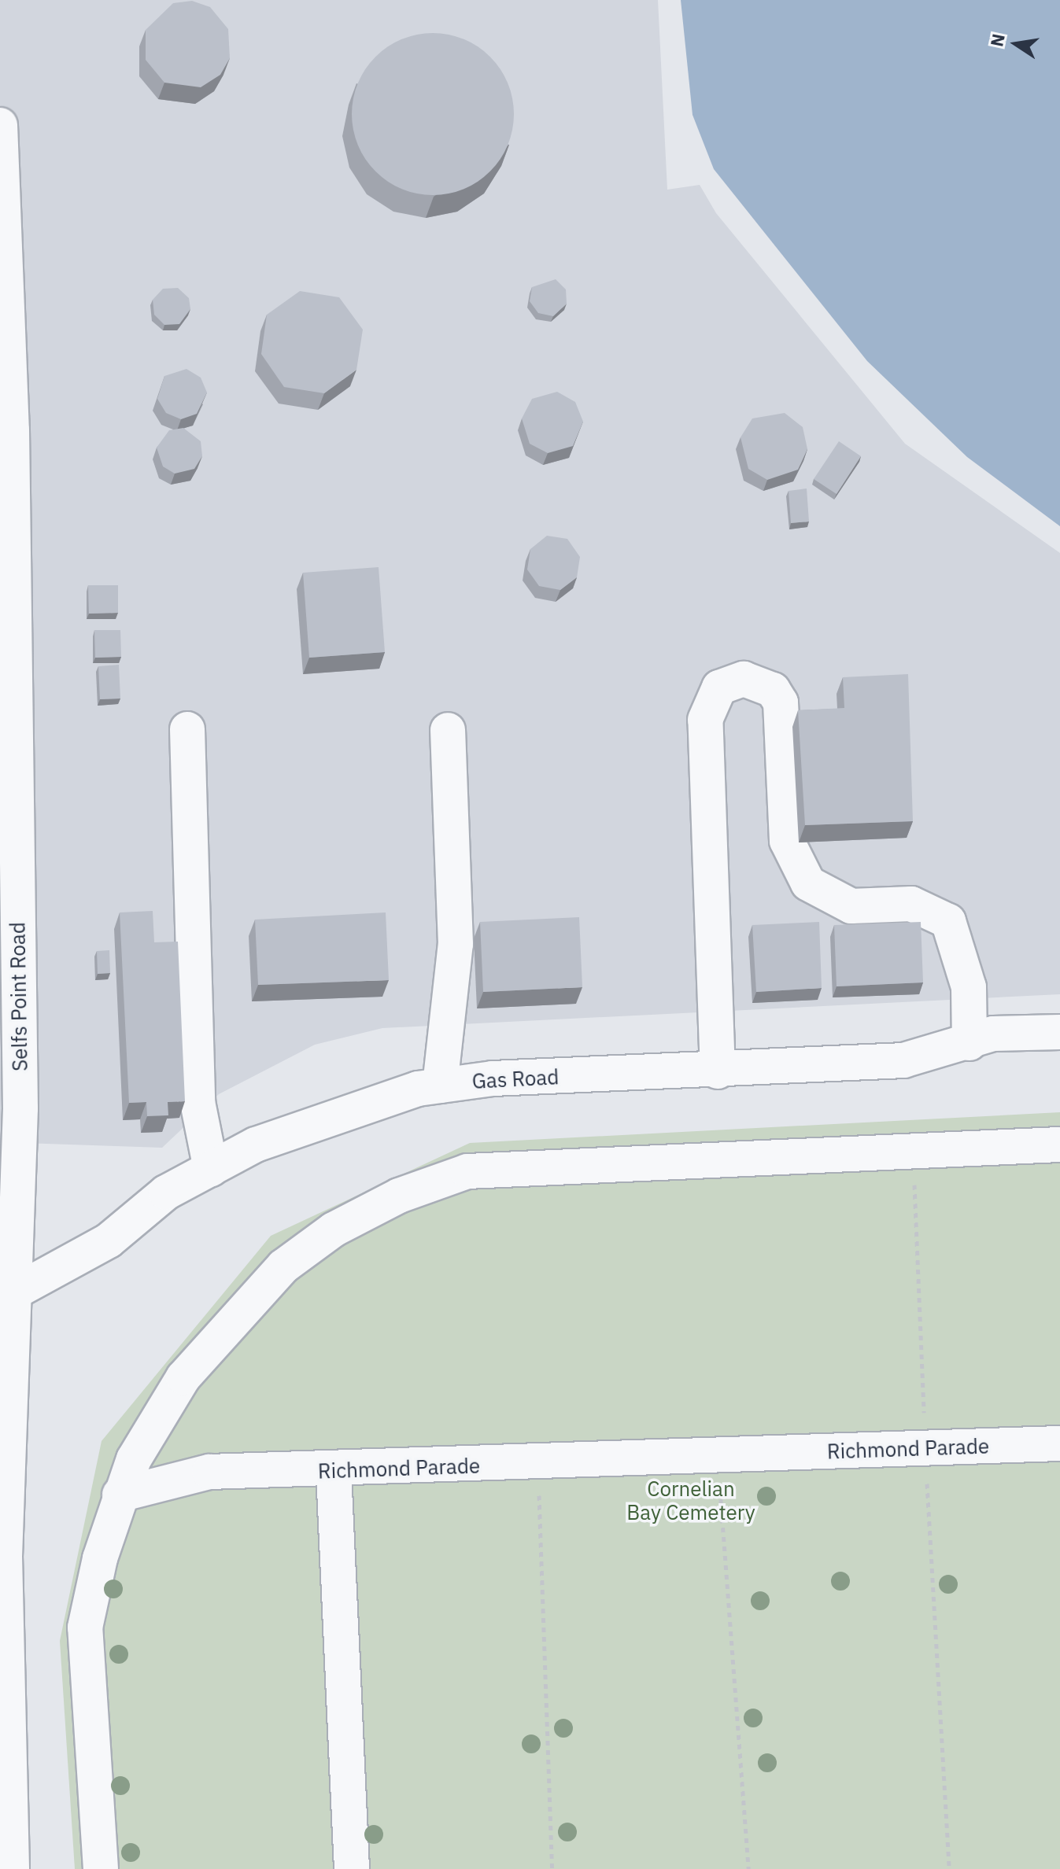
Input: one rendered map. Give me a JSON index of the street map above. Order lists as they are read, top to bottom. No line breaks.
{"streets":{"street":["Selfs Point Road","Gas Road","Richmond Parade"]},"crossings":[["Selfs Point Road","Gas Road"]],"parks":["Cornelian Bay Cemetery"],"north":"left"}
